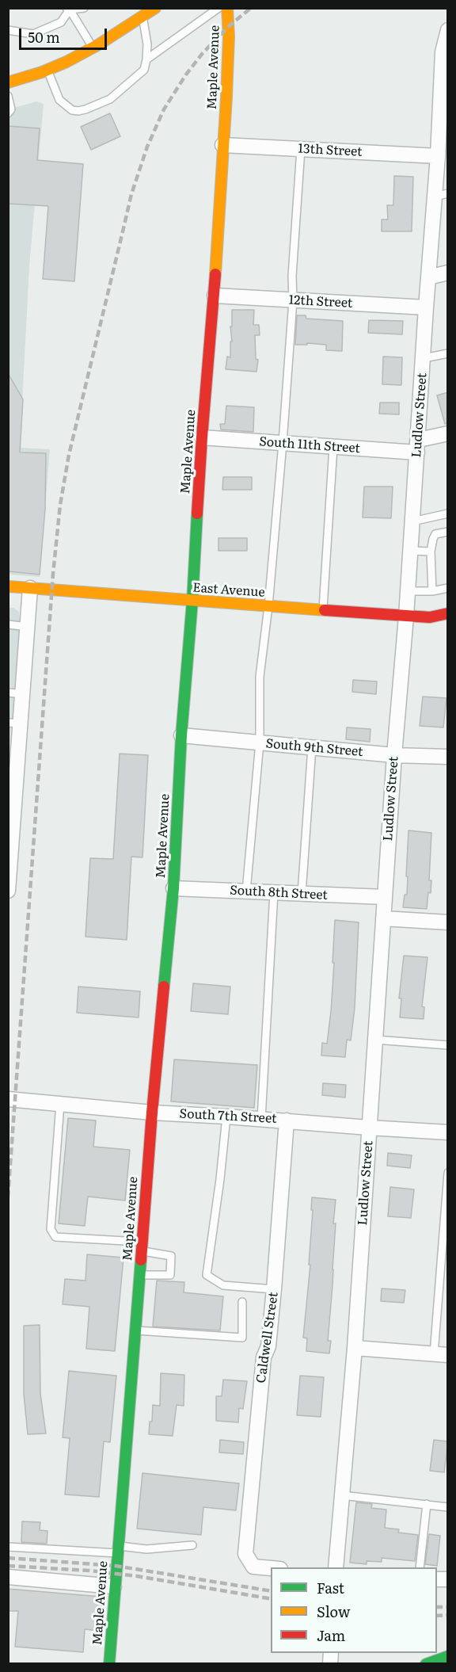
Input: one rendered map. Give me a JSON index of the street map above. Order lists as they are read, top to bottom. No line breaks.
{"streets":{"street":["Maple Avenue","13th Street","12th Street","Ludlow Street","South 11th Street","East Avenue","South 9th Street","South 8th Street","South 7th Street","Caldwell Street"]},"crossings":[["Maple Avenue","13th Street"],["Maple Avenue","12th Street"],["Maple Avenue","South 11th Street"],["Maple Avenue","East Avenue"],["Maple Avenue","South 9th Street"],["Maple Avenue","South 8th Street"],["Maple Avenue","South 7th Street"],["13th Street","Ludlow Street"],["12th Street","Ludlow Street"],["Ludlow Street","South 11th Street"],["Ludlow Street","East Avenue"],["Ludlow Street","South 9th Street"],["Ludlow Street","South 8th Street"],["Ludlow Street","South 7th Street"],["South 7th Street","Caldwell Street"]],"legend":["Fast","Slow","Jam"],"scale_bar":"50 m"}
